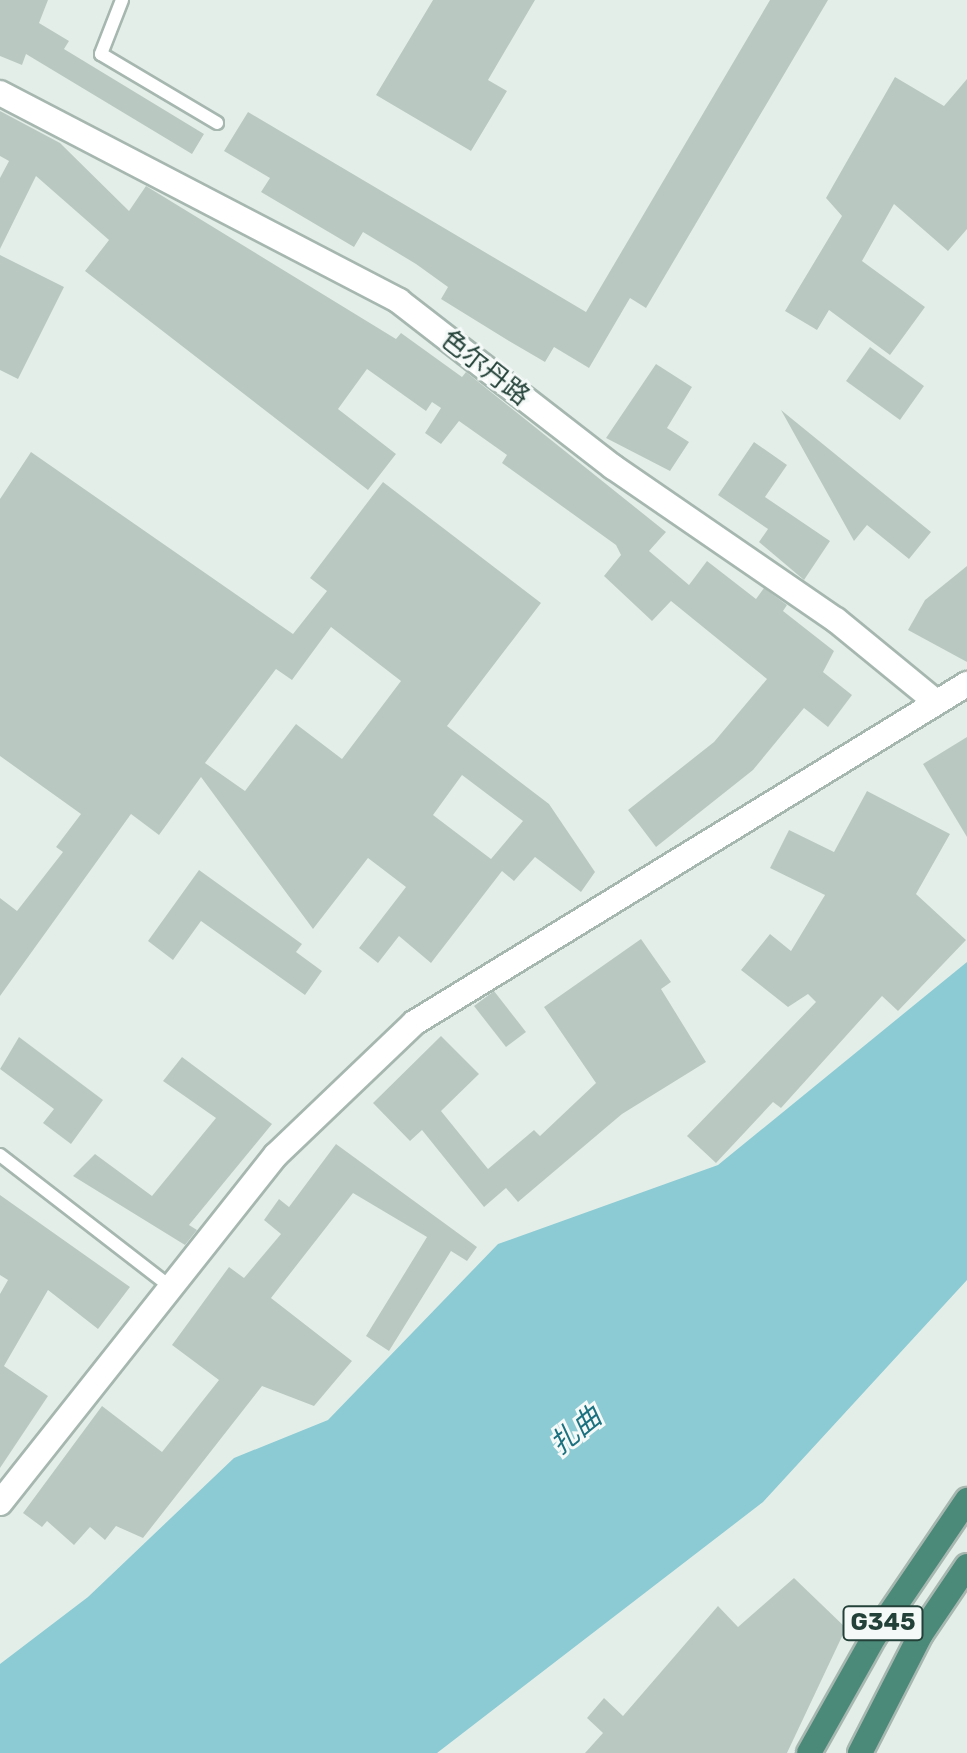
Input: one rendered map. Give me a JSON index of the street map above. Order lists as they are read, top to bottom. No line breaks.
{"streets":{"highway":["G345"],"street":["色尔丹路"]},"water":["扎曲"]}
